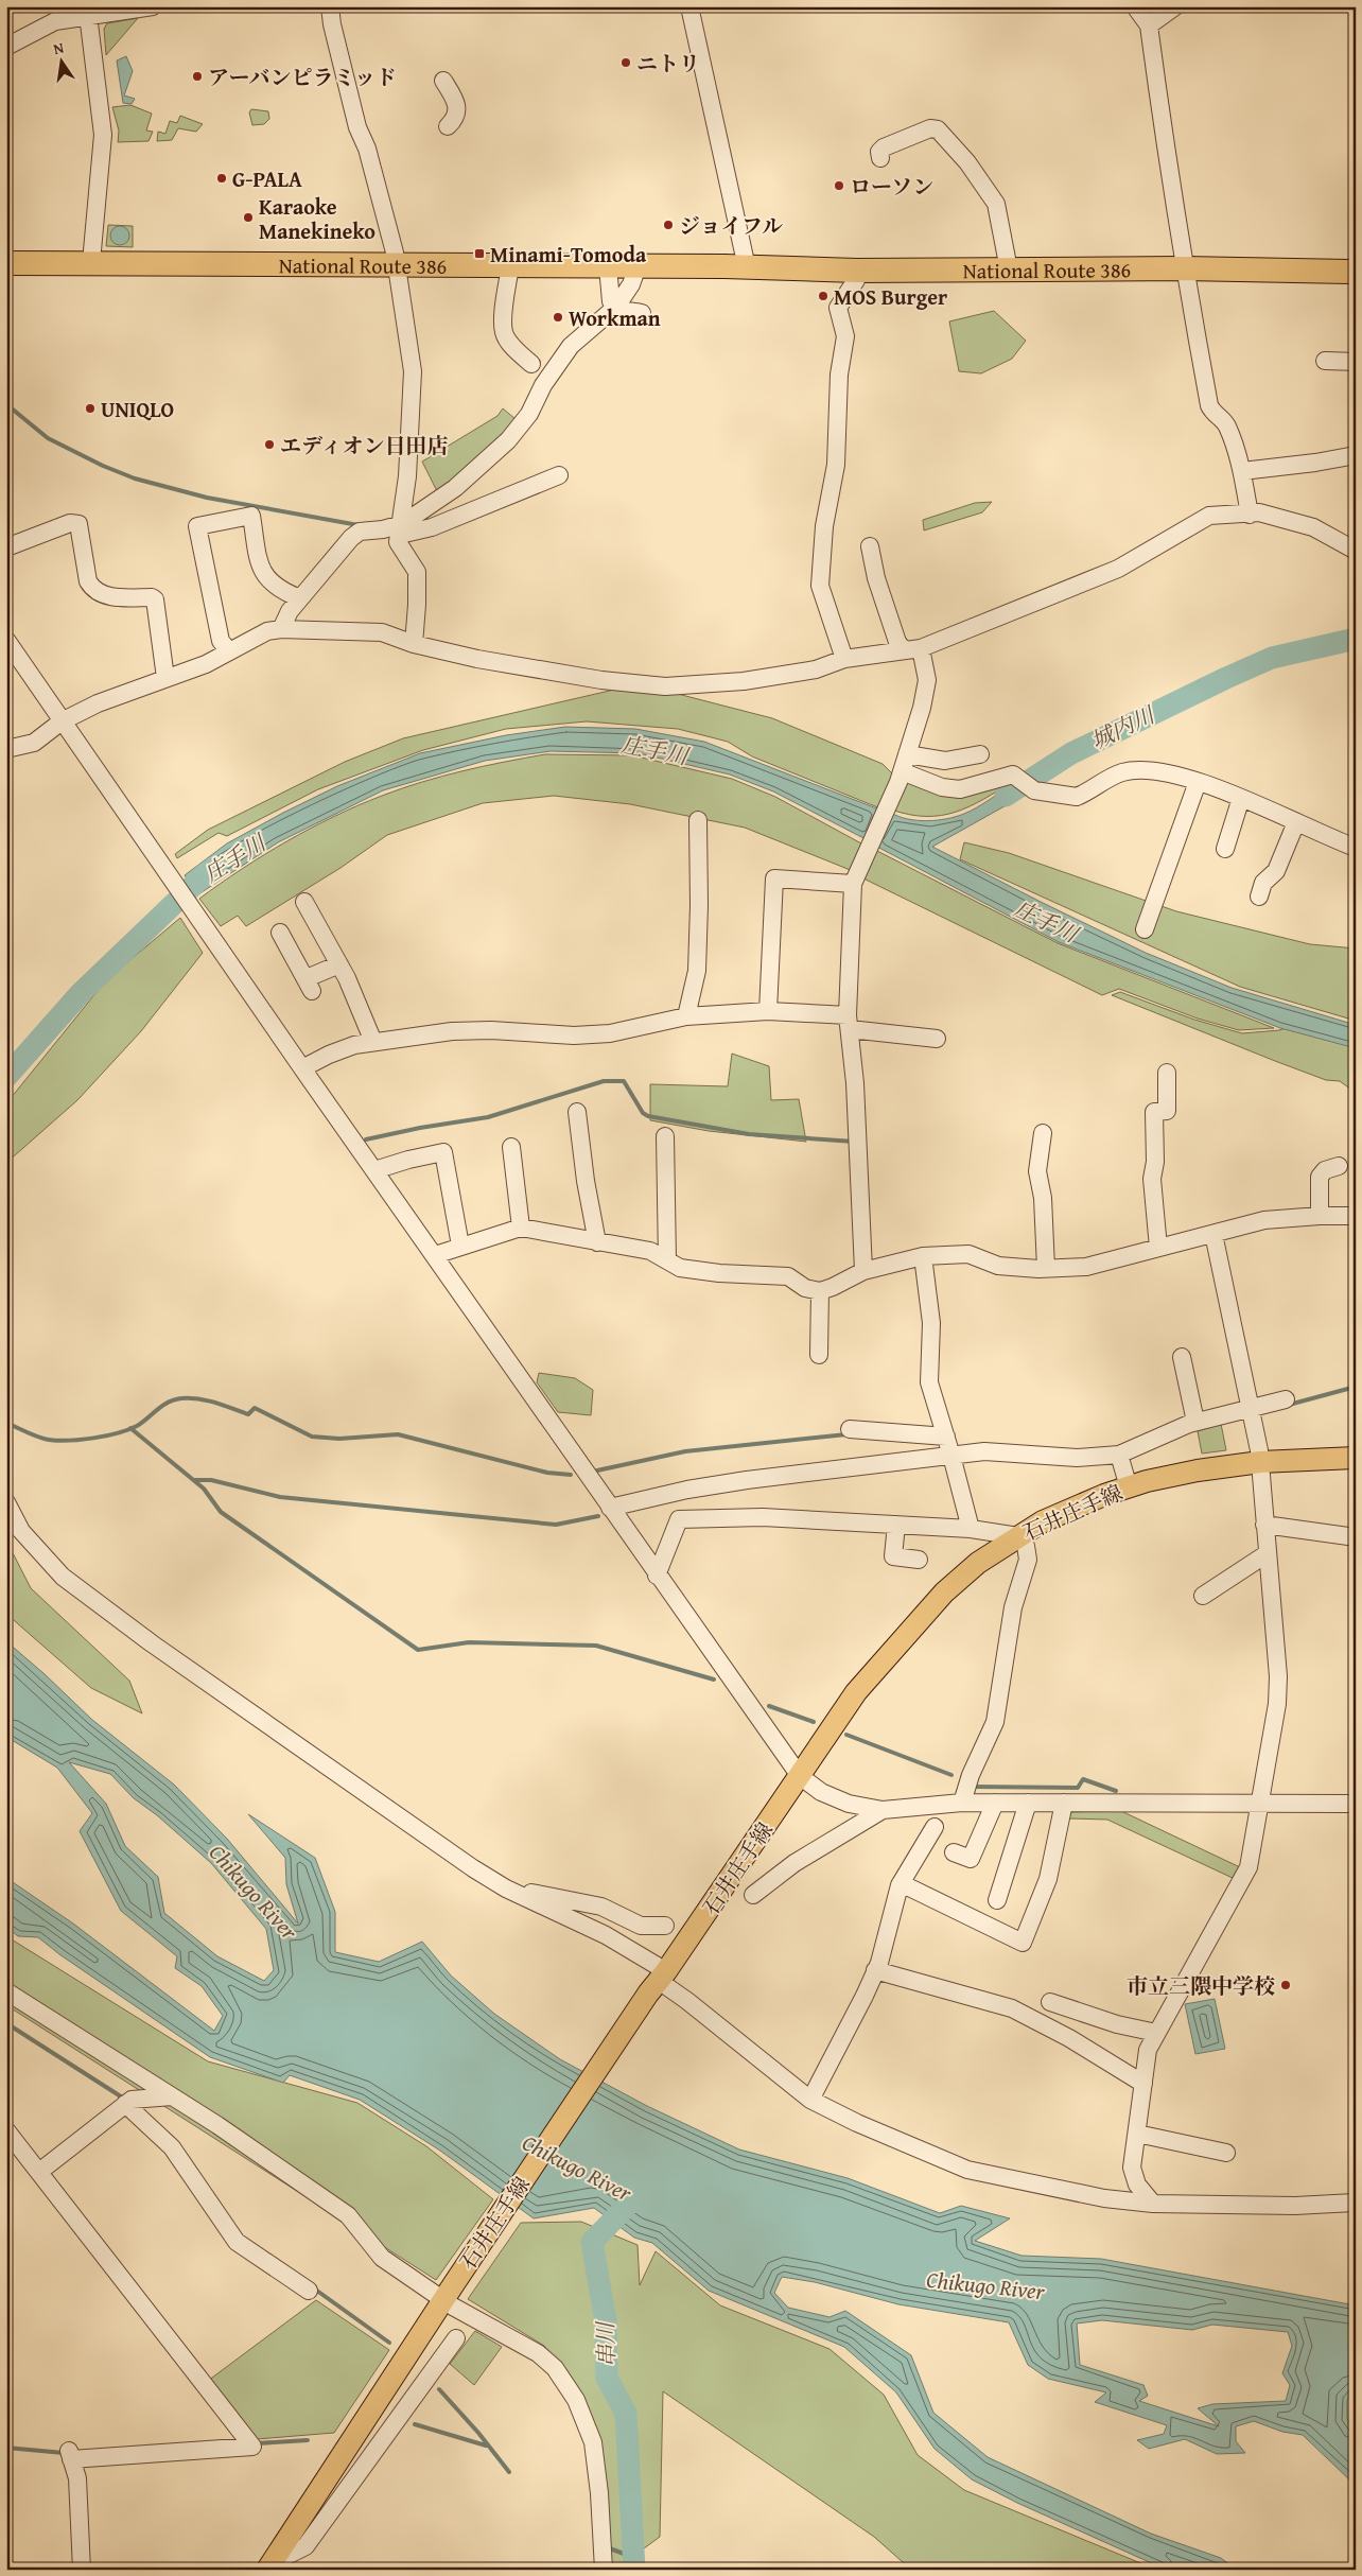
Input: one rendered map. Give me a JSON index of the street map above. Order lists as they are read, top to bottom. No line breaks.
{"streets":{"highway":["National Route 386"],"main road":["石井庄手線"]},"water":["城内川","庄手川","Chikugo River","串川"],"places":{"other":["ニトリ","アーバンピラミッド","G-PALA","ローソン","Karaoke Manekineko","ジョイフル","MOS Burger","Workman","UNIQLO","エディオン日田店","市立三隈中学校"],"transit":["Minami-Tomoda"]},"north":"top"}
